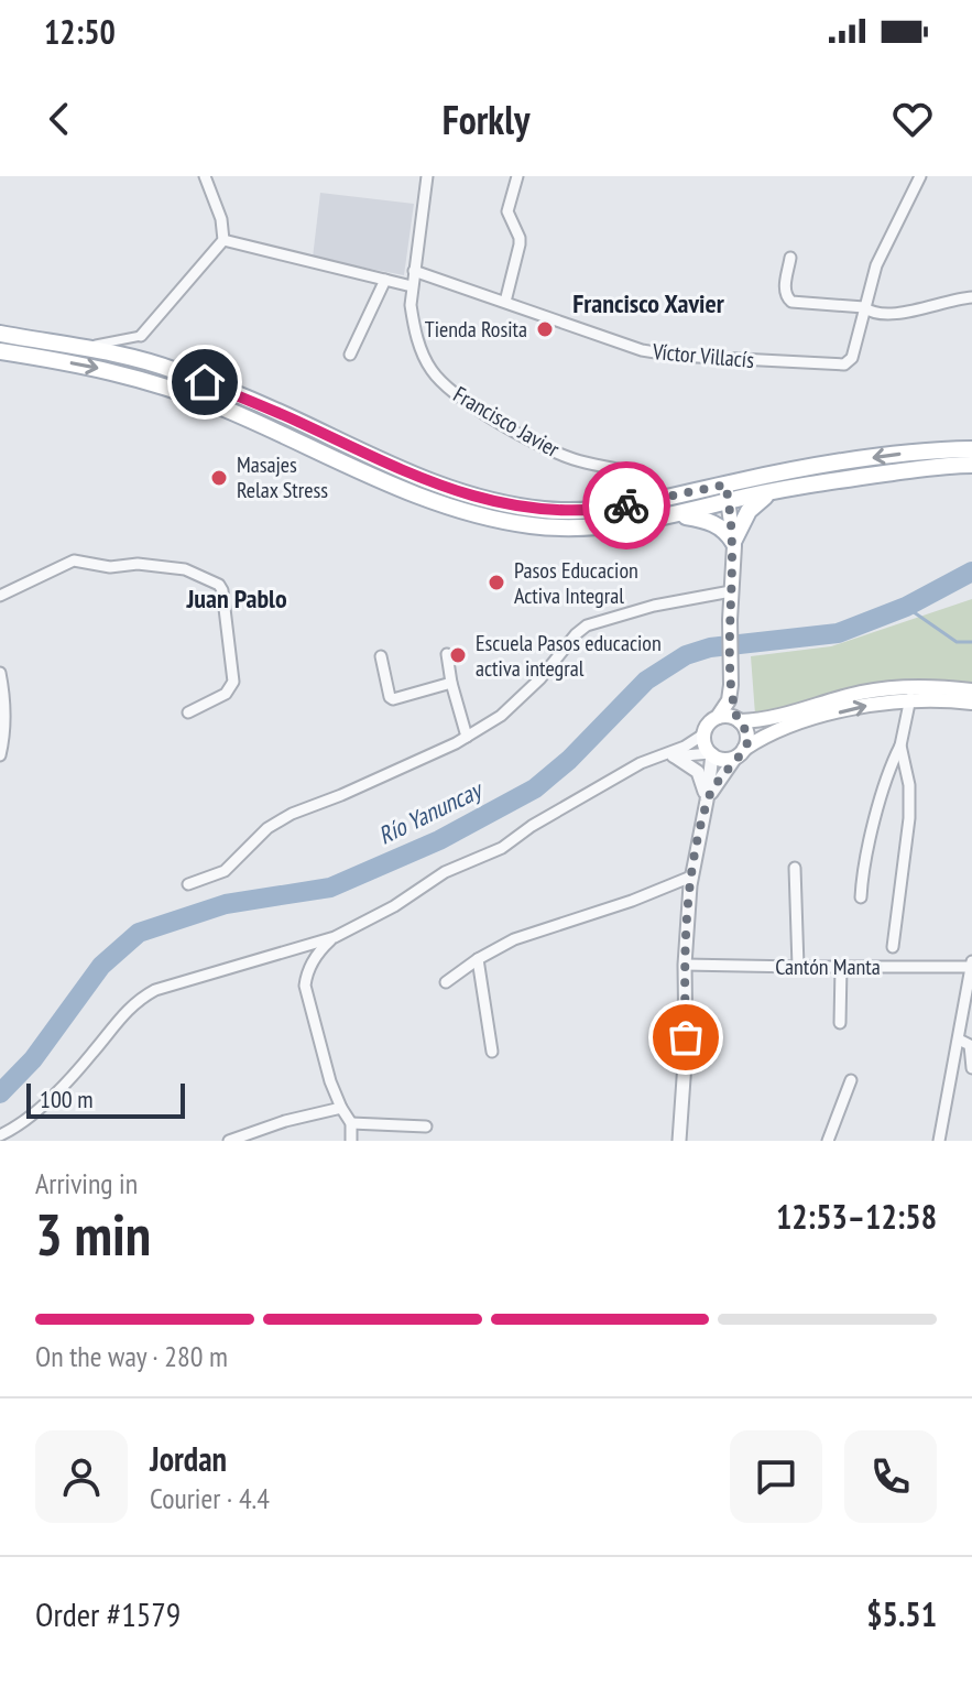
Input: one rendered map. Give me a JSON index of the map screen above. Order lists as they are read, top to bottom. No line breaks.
{"streets":{"street":["Víctor Villacís","Francisco Javier","Cantón Manta"]},"crossings":[["Víctor Villacís","Francisco Javier"]],"districts":["Francisco Xavier","Juan Pablo"],"water":["Río Yanuncay"],"places":["Tienda Rosita","Masajes Relax Stress","Pasos Educacion Activa Integral","Escuela Pasos educacion activa integral"],"scale_bar":"100 m","page":{"status":"12:50","header":"Forkly","scale":"100 m","heading":["3 min","Arriving in","12:53–12:58"],"panel":["Jordan","Courier · 4.4","Order #1579","$5.51"],"bar":"On the way · 280 m"}}
